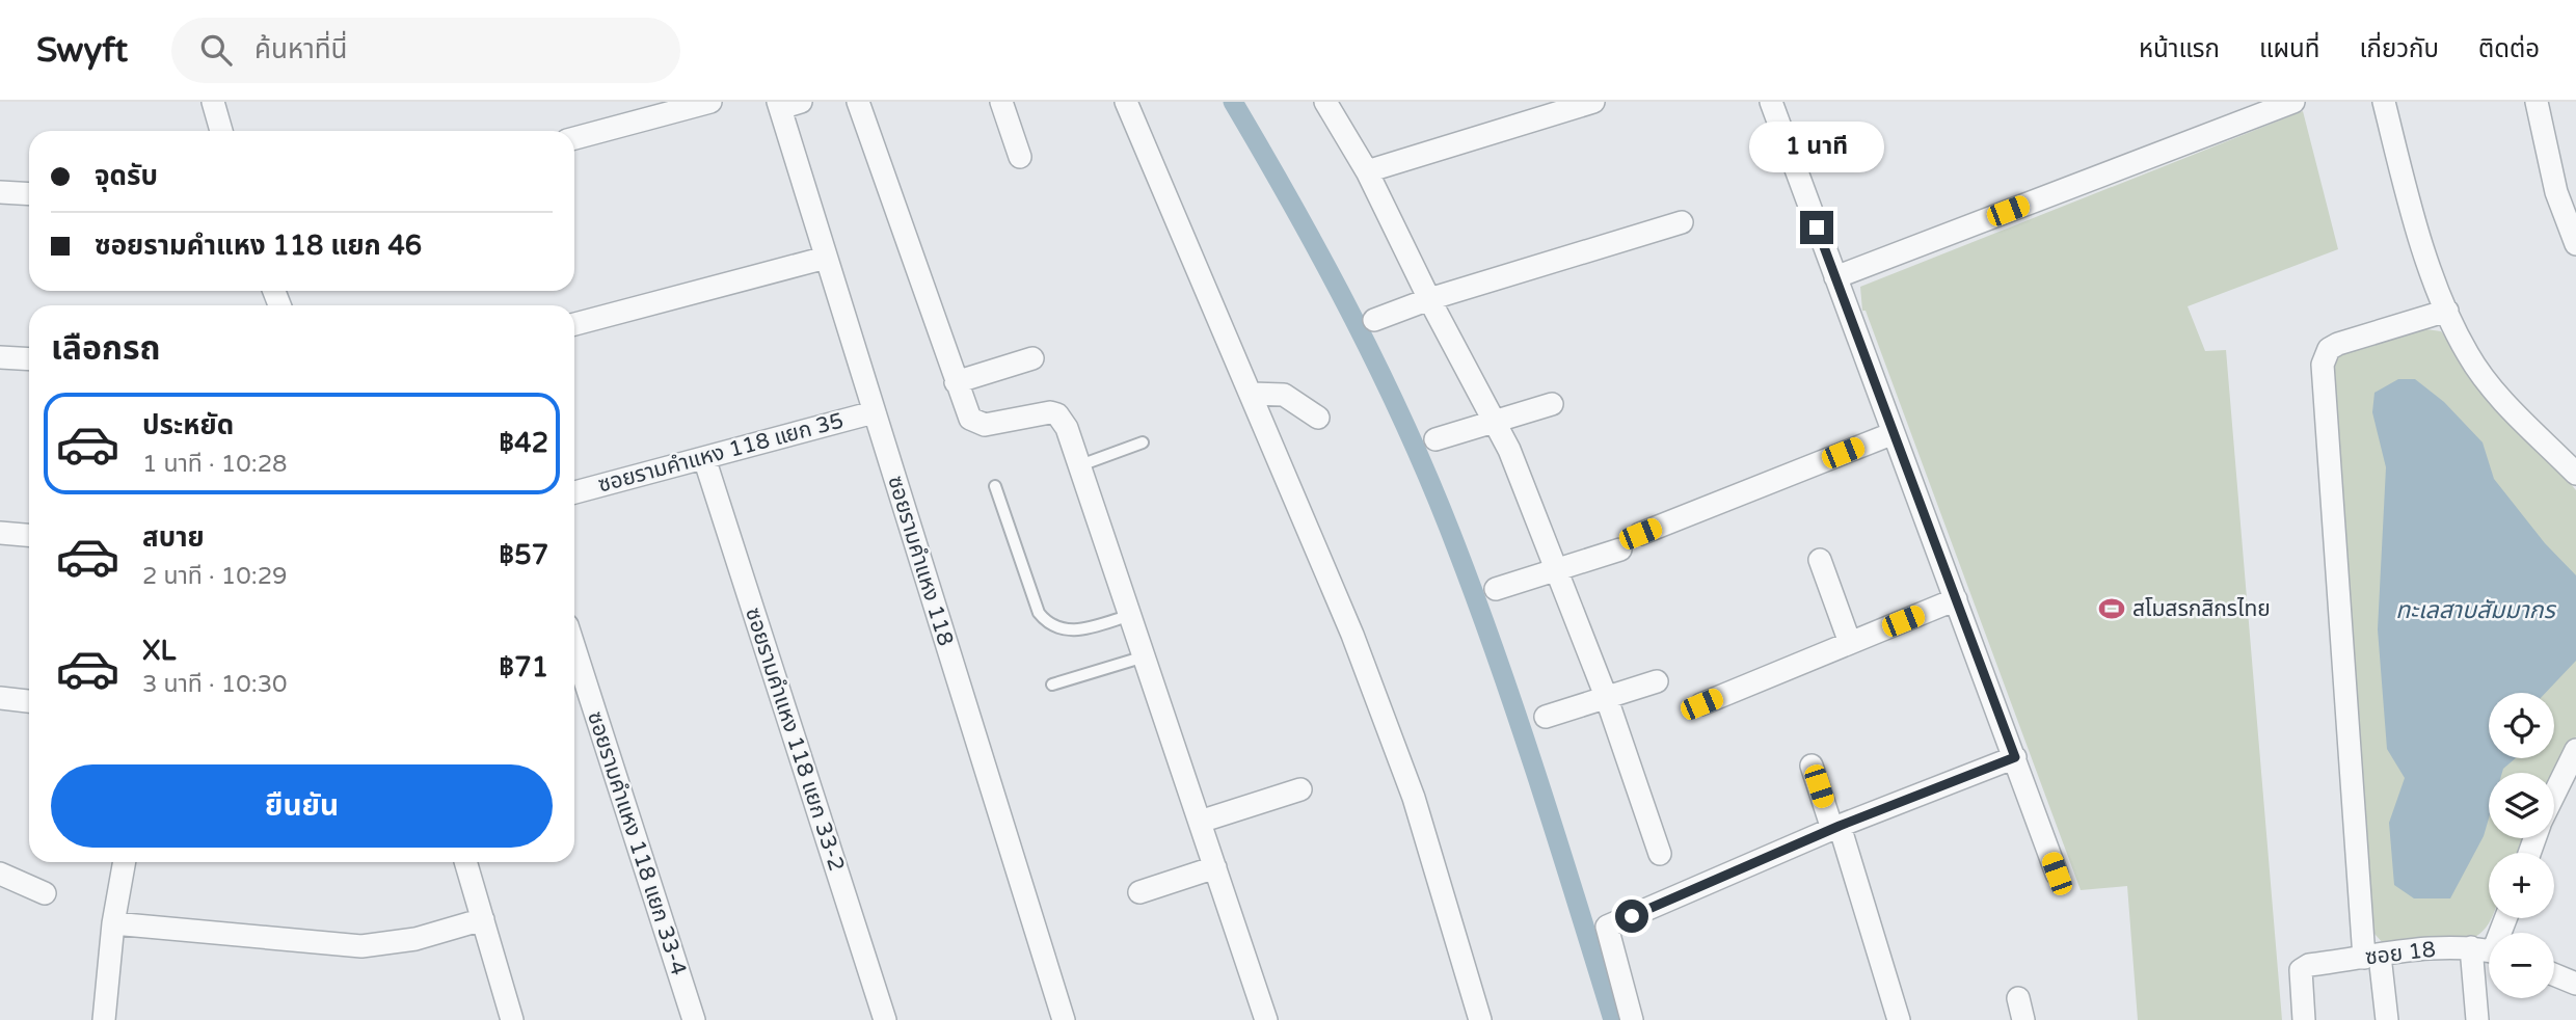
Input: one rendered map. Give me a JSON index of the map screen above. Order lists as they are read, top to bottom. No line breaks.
{"streets":{"street":["ซอยรามคำแหง 118 แยก 35","ซอยรามคำแหง 118","ซอยรามคำแหง 118 แยก 33-2","ซอยรามคำแหง 118 แยก 33-4","ซอย 18"]},"crossings":[["ซอยรามคำแหง 118 แยก 35","ซอยรามคำแหง 118"],["ซอยรามคำแหง 118 แยก 35","ซอยรามคำแหง 118 แยก 33-2"]],"water":["ทะเลสาบสัมมากร"],"places":{"sports":["สโมสรกสิกรไทย"]},"page":{"header":"Swyft","search":"ค้นหาที่นี่","nav":["หน้าแรก","แผนที่","เกี่ยวกับ","ติดต่อ"],"bubble":"1 นาที","banner":["จุดรับ","ซอยรามคำแหง 118 แยก 46"],"heading":"เลือกรถ","list":[{"name":"ประหยัด","note":"1 นาที · 10:28","value":"฿42"},{"name":"สบาย","note":"2 นาที · 10:29","value":"฿57"},{"name":"XL","note":"3 นาที · 10:30","value":"฿71"}],"map_buttons":["+","−"],"buttons":"ยืนยัน"}}
